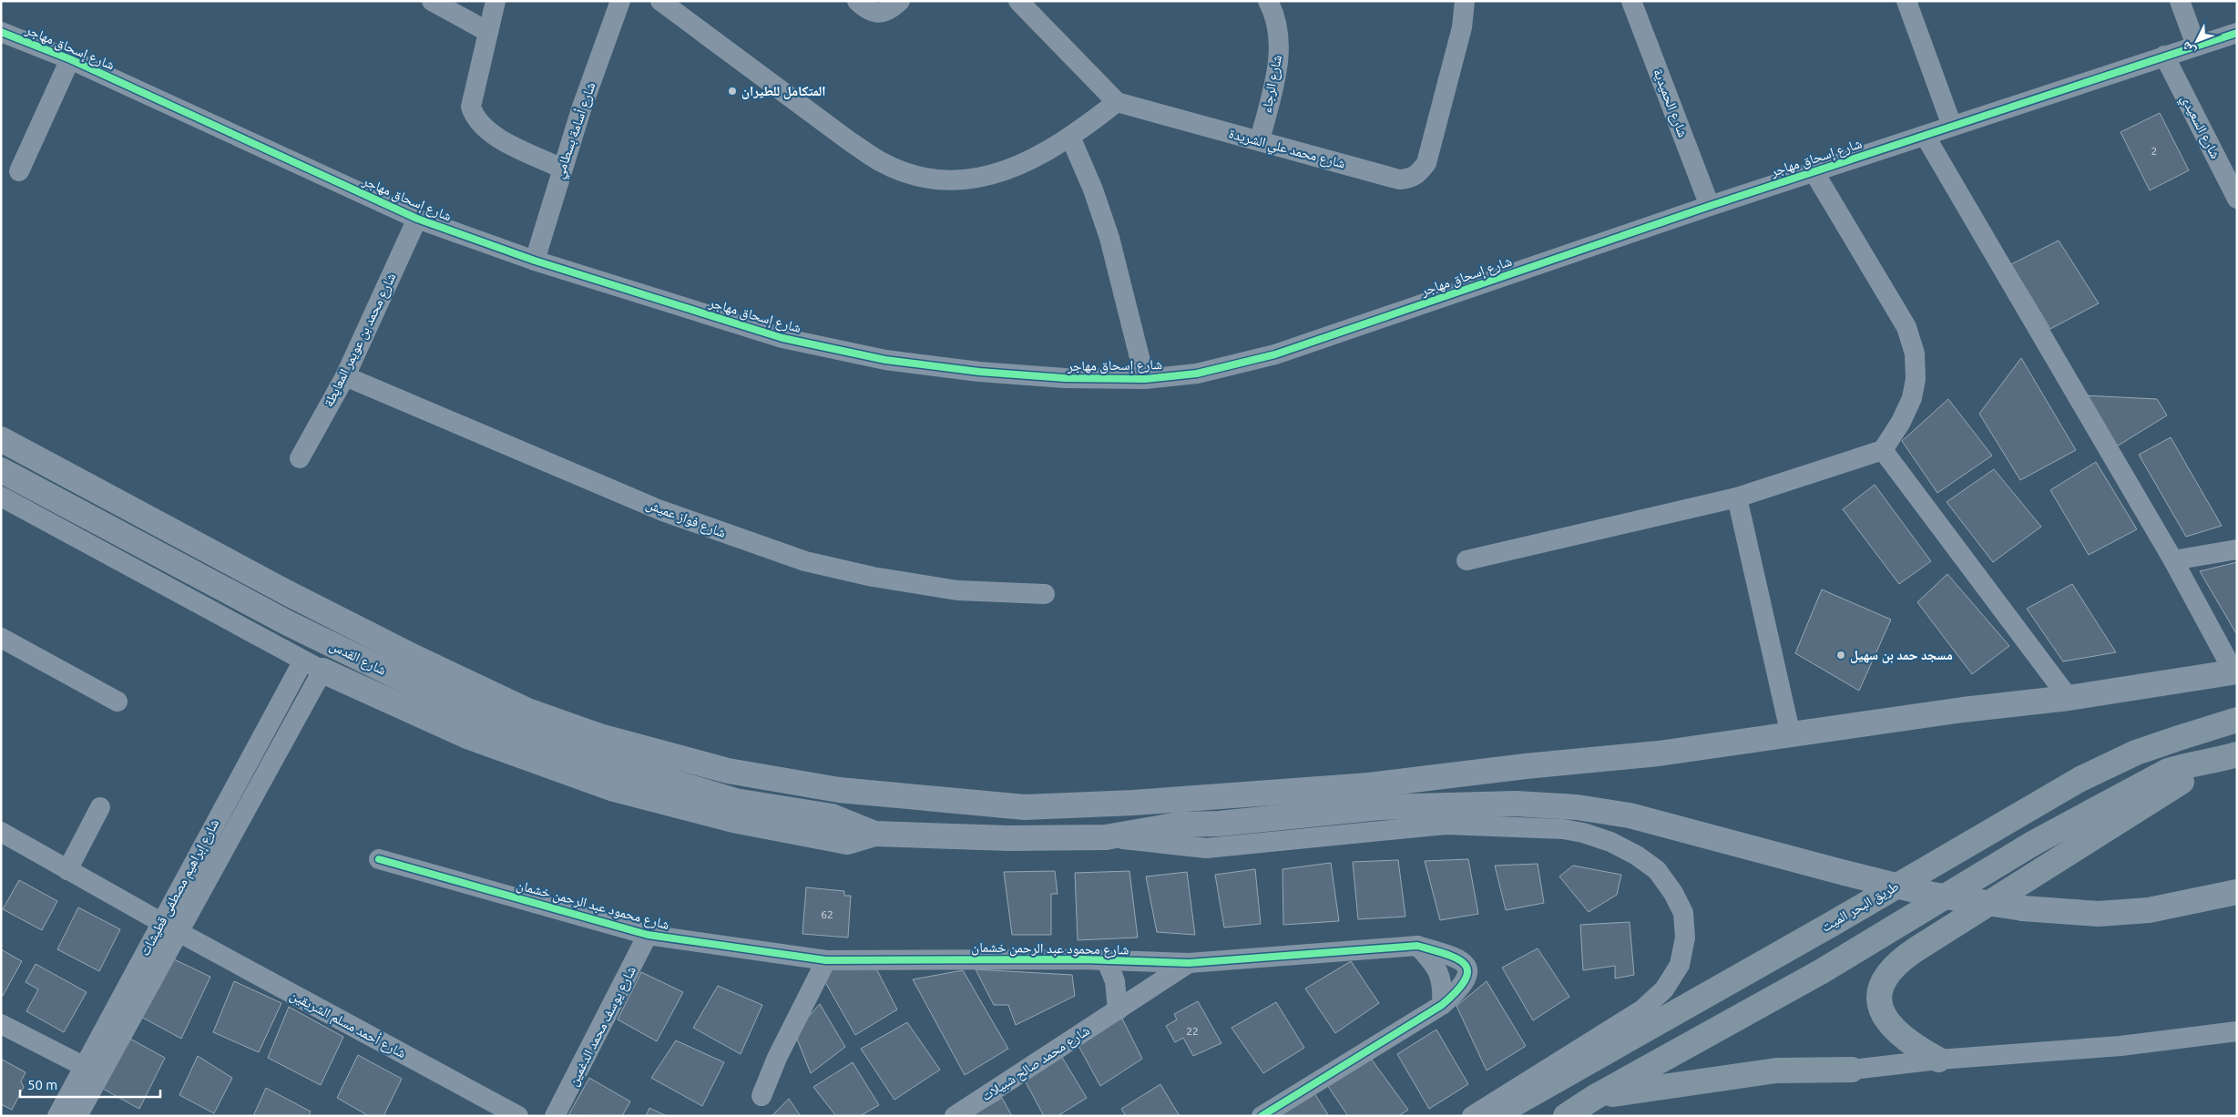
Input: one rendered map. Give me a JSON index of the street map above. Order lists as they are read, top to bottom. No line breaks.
{"streets":{"highway":["شارع القدس"],"main road":["طريق البحر الميت"],"street":["شارع إسحاق مهاجر","شارع الرجاء","شارع الحميدية","شارع السعيدي","شارع أسامة بسطامي","شارع محمد علي الشريدة","شارع محمد بن عويمر المعايطة","شارع فواز عميش","شارع إبراهيم مصطفى قطيشات","شارع محمود عبد الرحمن خشمان","شارع أحمد مسلم الشريقين","شارع يوسف محمد الدغمين","شارع محمد صالح شبيلات"]},"crossings":[["شارع إسحاق مهاجر","شارع الحميدية"],["شارع إسحاق مهاجر","شارع السعيدي"],["شارع إسحاق مهاجر","شارع أسامة بسطامي"],["شارع إسحاق مهاجر","شارع محمد بن عويمر المعايطة"],["شارع الرجاء","شارع محمد علي الشريدة"],["شارع محمد بن عويمر المعايطة","شارع فواز عميش"],["شارع إبراهيم مصطفى قطيشات","شارع أحمد مسلم الشريقين"],["شارع محمود عبد الرحمن خشمان","شارع يوسف محمد الدغمين"],["شارع محمود عبد الرحمن خشمان","شارع محمد صالح شبيلات"]],"places":["المتكامل للطيران","مسجد حمد بن سهيل"],"house_numbers":["2","62","22"],"scale_bar":"50 m","north":"bottom left"}
